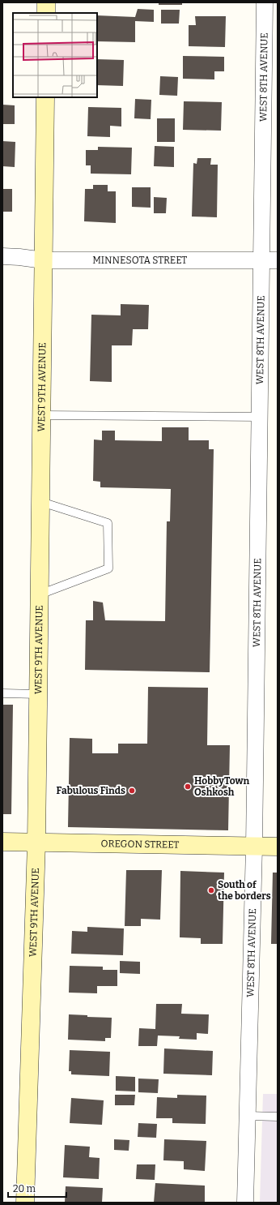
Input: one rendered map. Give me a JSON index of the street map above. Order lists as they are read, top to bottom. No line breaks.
{"streets":{"main road":["WEST 9TH AVENUE","OREGON STREET"],"street":["WEST 8TH AVENUE","MINNESOTA STREET"]},"crossings":[["WEST 8TH AVENUE","MINNESOTA STREET"],["WEST 8TH AVENUE","OREGON STREET"],["MINNESOTA STREET","WEST 9TH AVENUE"],["WEST 9TH AVENUE","OREGON STREET"]],"places":["HobbyTown Oshkosh","Fabulous Finds","South of the borders"],"scale_bar":"20 m"}
